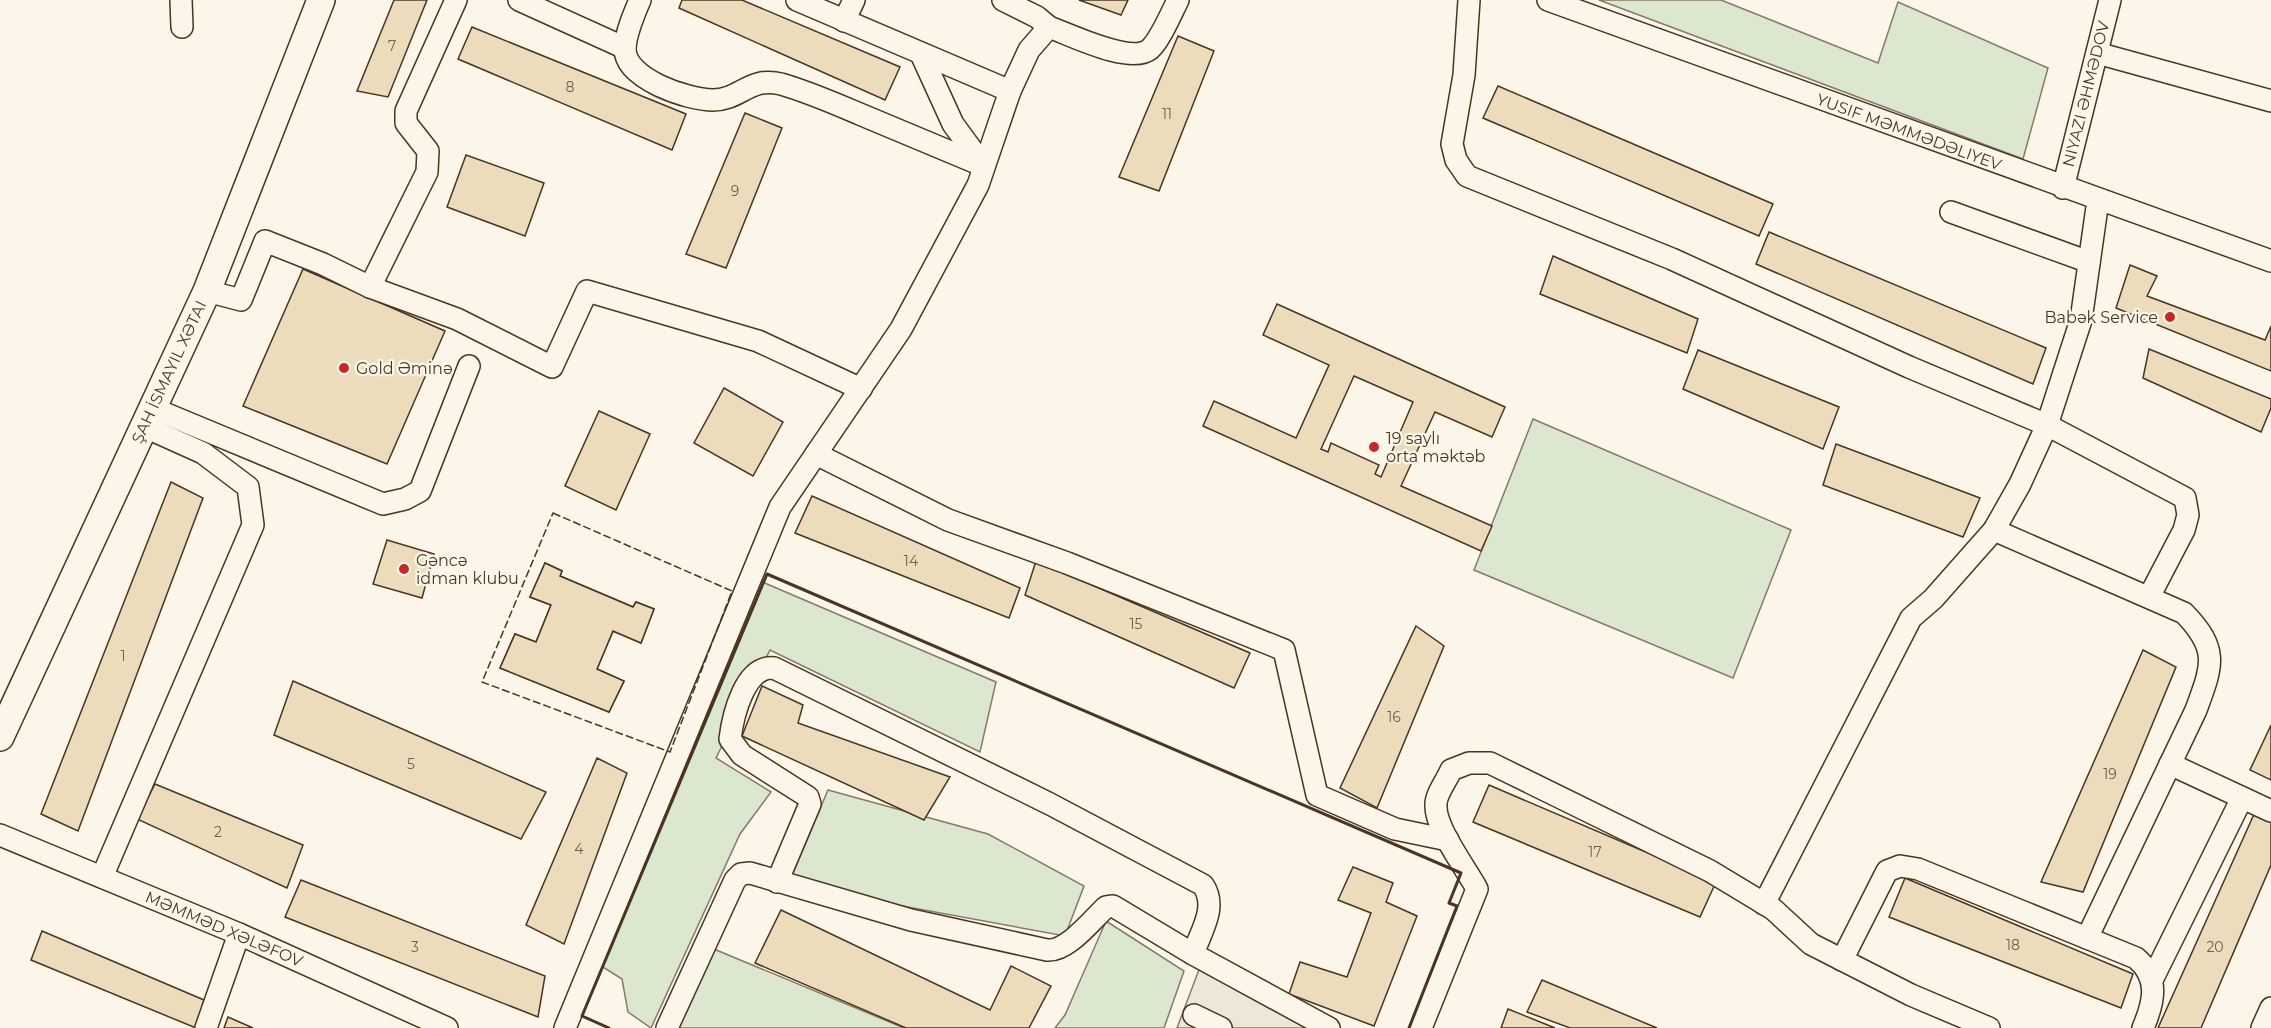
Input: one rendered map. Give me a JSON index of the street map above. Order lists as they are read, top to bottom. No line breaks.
{"streets":{"street":["NIYAZI ƏHMƏDOV","YUSIF MƏMMƏDƏLIYEV","MƏMMƏD XƏLƏFOV"]},"crossings":[["NIYAZI ƏHMƏDOV","YUSIF MƏMMƏDƏLIYEV"]],"places":["Babək Service","Gold Əminə","19 saylı orta məktəb","Gəncə idman klubu"],"house_numbers":["7","8","11","9","14","15","1","16","5","19","2","4","17","18","3","20"]}
